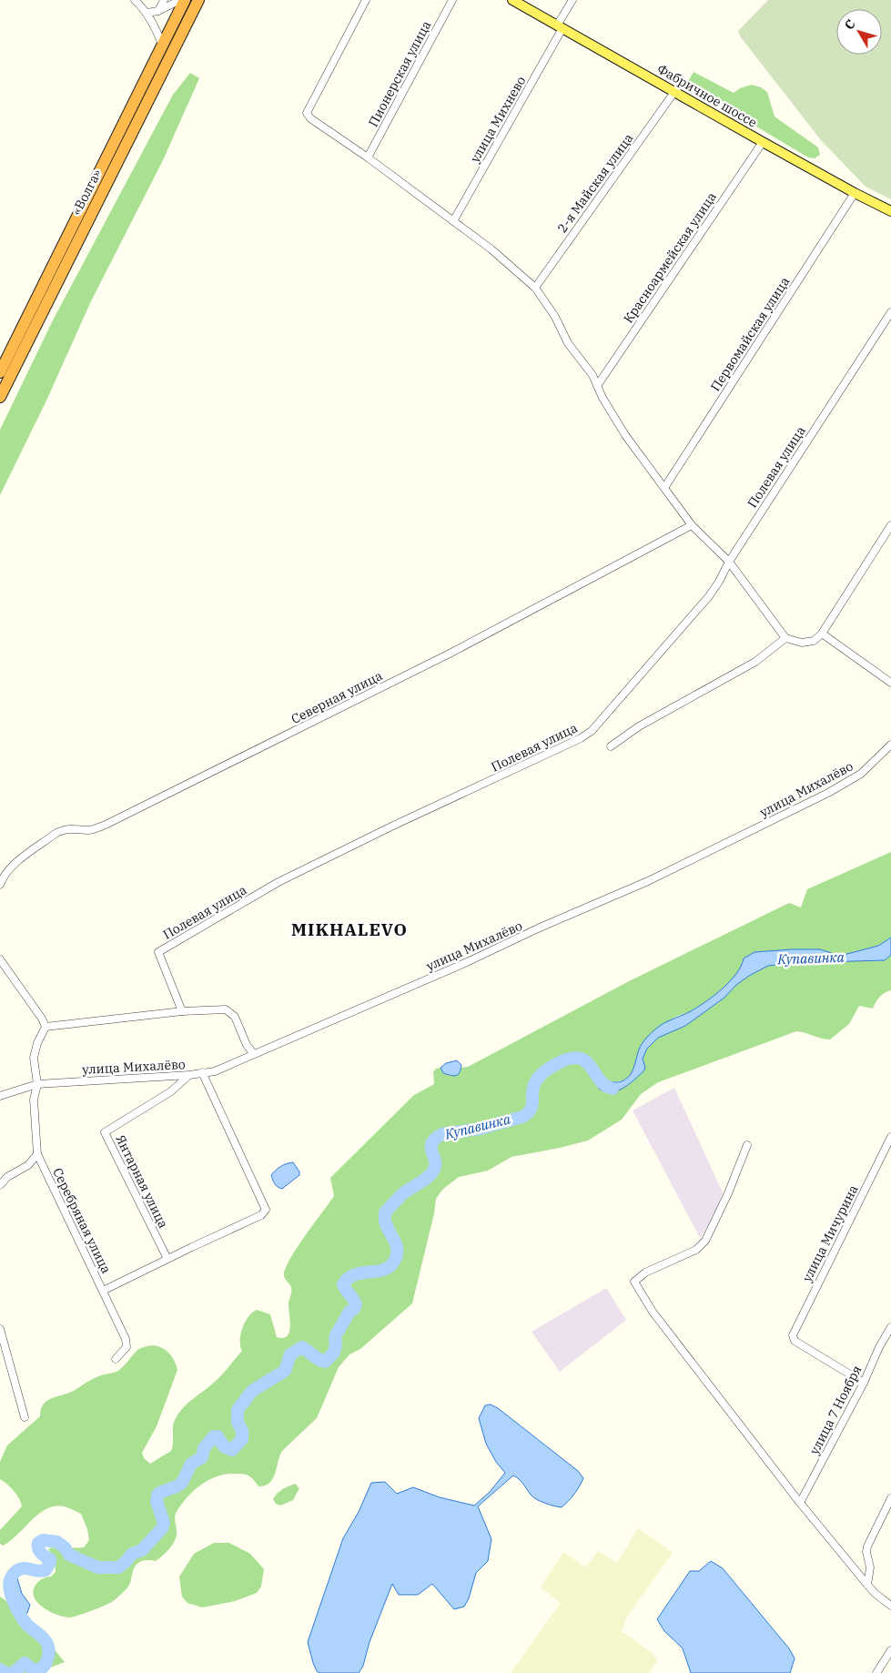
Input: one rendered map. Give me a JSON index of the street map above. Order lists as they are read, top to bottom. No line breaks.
{"streets":{"highway":["«Волга»"],"main road":["Фабричное шоссе"],"street":["Пионерская улица","улица Михнево","2-я Майская улица","Красноармейская улица","Первомайская улица","Полевая улица","Северная улица","улица Михалёво","Янтарная улица","Серебряная улица","улица Мичурина","улица 7 Ноября"]},"crossings":[["Фабричное шоссе","улица Михнево"],["Фабричное шоссе","2-я Майская улица"],["Фабричное шоссе","Красноармейская улица"],["Фабричное шоссе","Первомайская улица"],["улица Михалёво","Янтарная улица"],["улица Михалёво","Серебряная улица"],["улица Мичурина","улица 7 Ноября"]],"districts":["MIKHALEVO"],"water":["Купавинка"],"north":"top left"}
